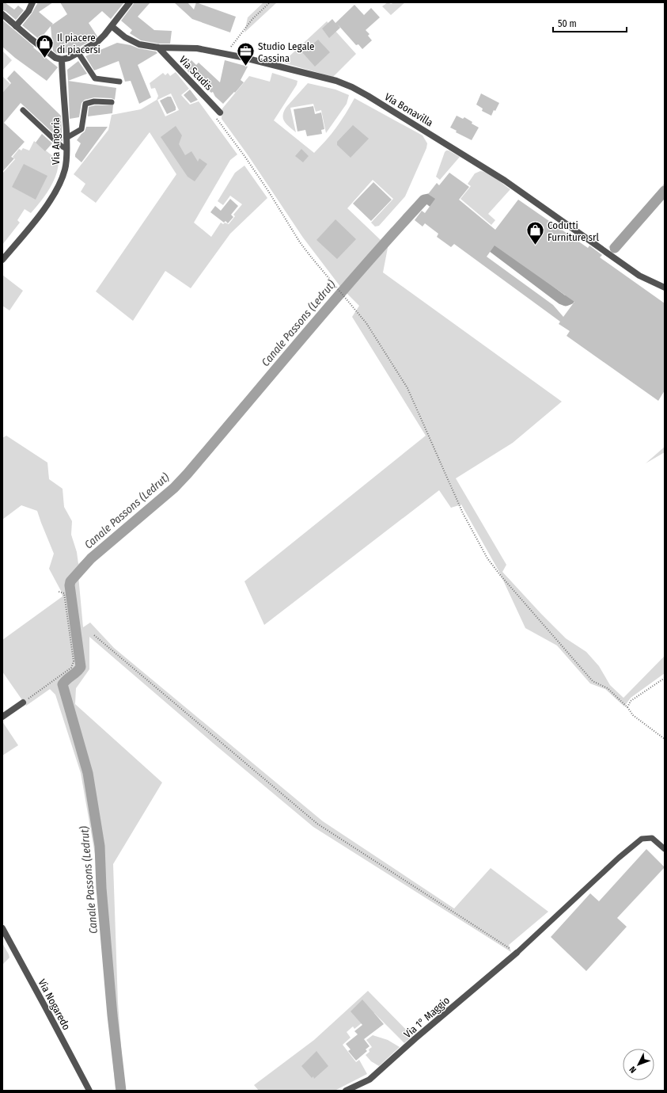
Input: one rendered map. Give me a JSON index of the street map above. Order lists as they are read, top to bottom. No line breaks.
{"streets":{"street":["Via Scudis","Via Bonavilla","Via Angoria","Via Nogaredo","Via 1° Maggio"]},"crossings":[["Via Scudis","Via Bonavilla"]],"water":["Canale Passons (Ledrut)"],"places":{"shop":["Il piacere di piacersi","Codutti Furniture srl"],"office":["Studio Legale Cassina"]},"scale_bar":"50 m","north":"bottom left"}
